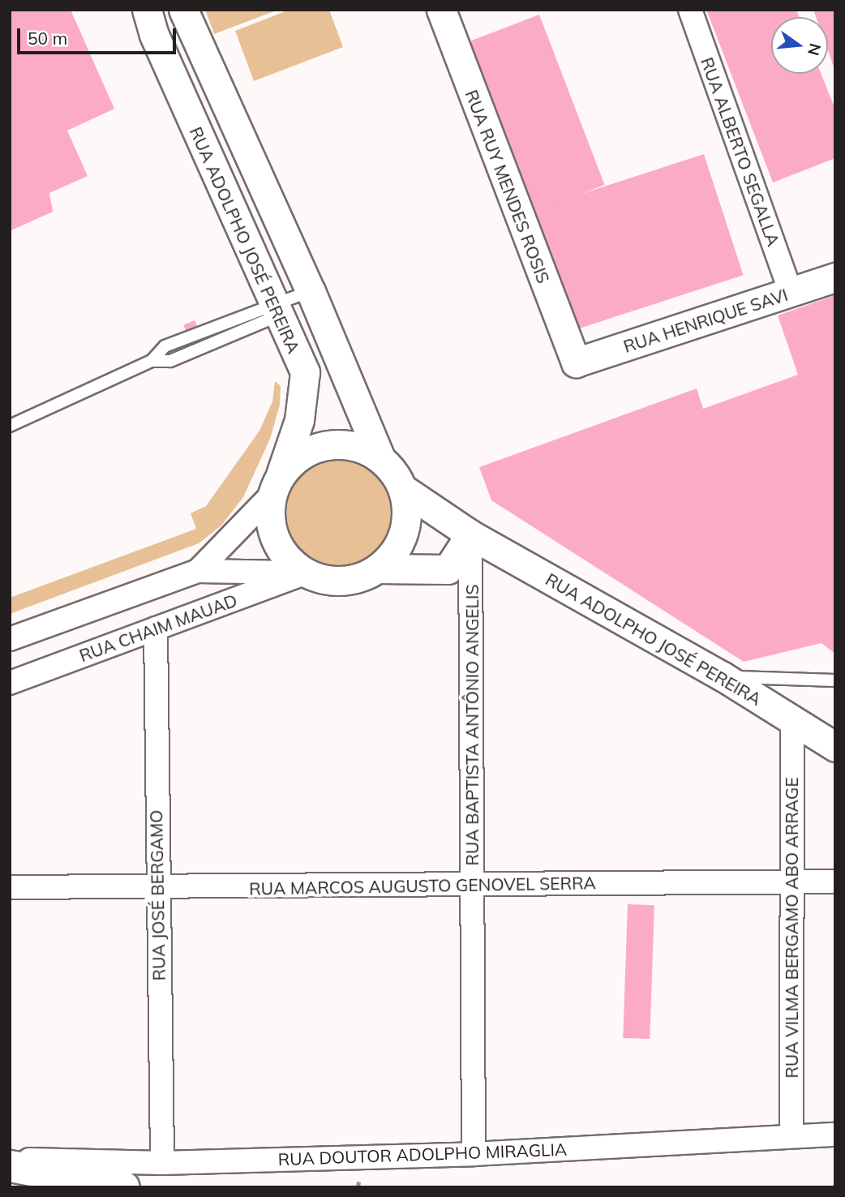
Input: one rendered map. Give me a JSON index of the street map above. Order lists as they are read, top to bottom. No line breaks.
{"streets":{"street":["RUA ALBERTO SEGALLA","RUA RUY MENDES ROSIS","RUA ADOLPHO JOSÉ PEREIRA","RUA HENRIQUE SAVI","RUA CHAIM MAUAD","RUA BAPTISTA ANTÔNIO ANGELIS","RUA MARCOS AUGUSTO GENOVEL SERRA","RUA JOSÉ BERGAMO","RUA VILMA BERGAMO ABO ARRAGE","RUA DOUTOR ADOLPHO MIRAGLIA"]},"crossings":[["RUA ALBERTO SEGALLA","RUA HENRIQUE SAVI"],["RUA RUY MENDES ROSIS","RUA HENRIQUE SAVI"],["RUA ADOLPHO JOSÉ PEREIRA","RUA CHAIM MAUAD"],["RUA ADOLPHO JOSÉ PEREIRA","RUA BAPTISTA ANTÔNIO ANGELIS"],["RUA ADOLPHO JOSÉ PEREIRA","RUA VILMA BERGAMO ABO ARRAGE"],["RUA CHAIM MAUAD","RUA JOSÉ BERGAMO"],["RUA BAPTISTA ANTÔNIO ANGELIS","RUA MARCOS AUGUSTO GENOVEL SERRA"],["RUA BAPTISTA ANTÔNIO ANGELIS","RUA DOUTOR ADOLPHO MIRAGLIA"],["RUA MARCOS AUGUSTO GENOVEL SERRA","RUA JOSÉ BERGAMO"],["RUA MARCOS AUGUSTO GENOVEL SERRA","RUA VILMA BERGAMO ABO ARRAGE"],["RUA JOSÉ BERGAMO","RUA DOUTOR ADOLPHO MIRAGLIA"],["RUA VILMA BERGAMO ABO ARRAGE","RUA DOUTOR ADOLPHO MIRAGLIA"]],"scale_bar":"50 m","north":"right"}
